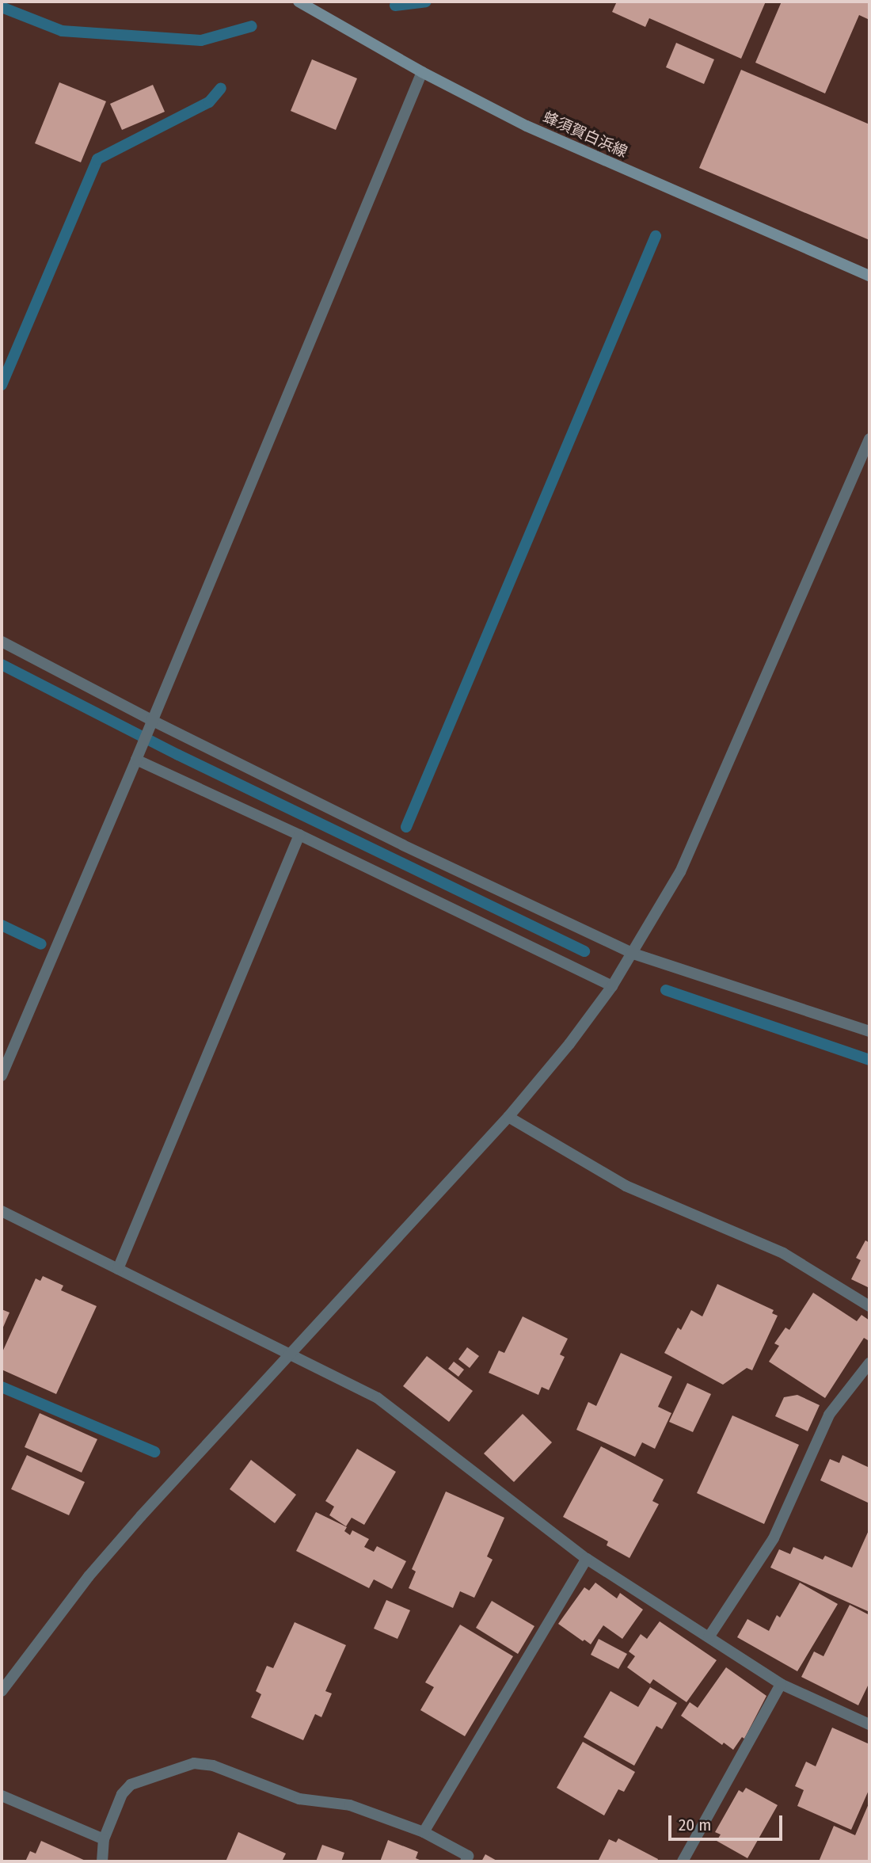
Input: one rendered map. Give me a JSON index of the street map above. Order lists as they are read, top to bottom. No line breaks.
{"streets":{"main road":["蜂須賀白浜線"]},"scale_bar":"20 m"}
